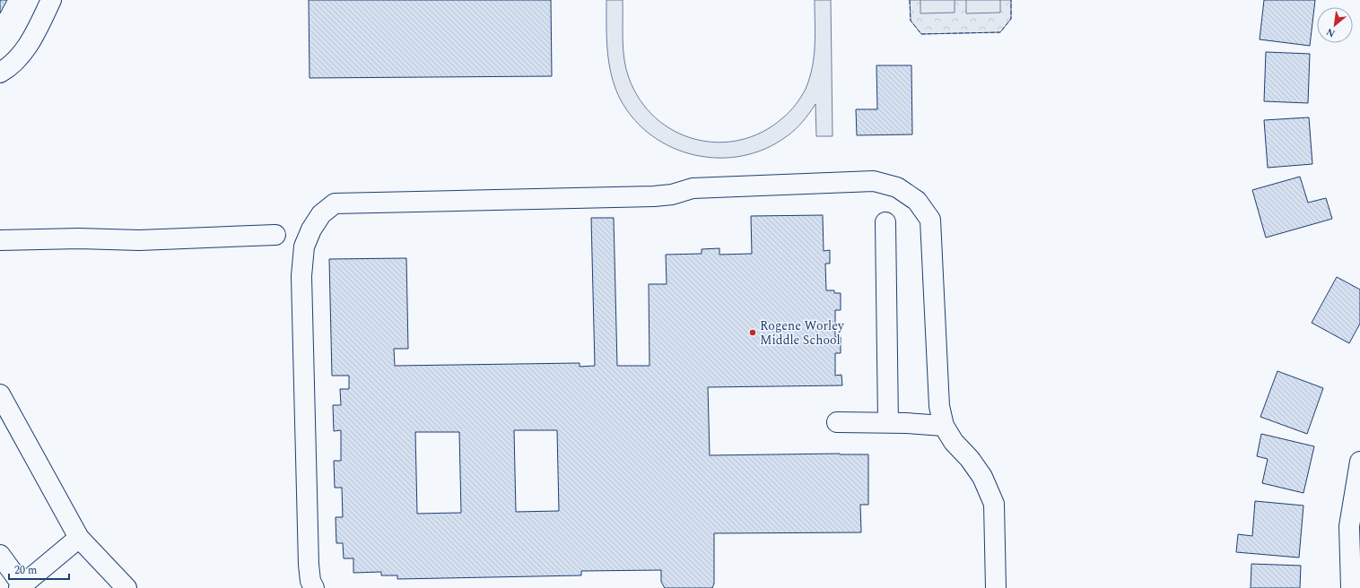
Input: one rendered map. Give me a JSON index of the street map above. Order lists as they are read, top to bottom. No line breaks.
{"places":["Rogene Worley Middle School"],"scale_bar":"20 m","north":"bottom left"}
